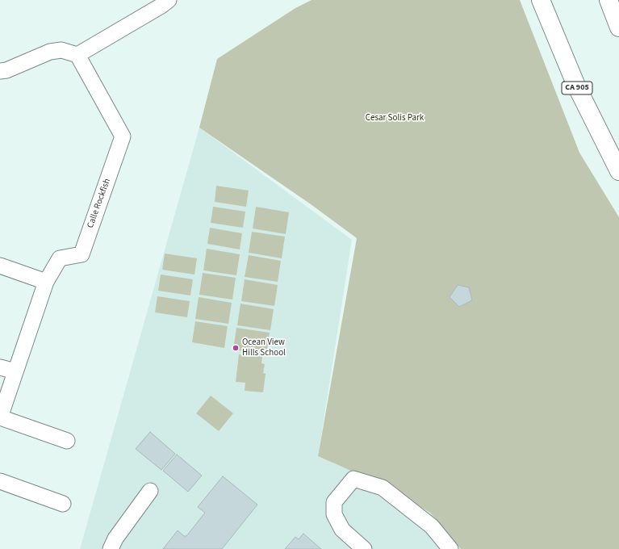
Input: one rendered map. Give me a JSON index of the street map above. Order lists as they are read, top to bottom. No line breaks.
{"streets":{"highway":["CA 905"],"street":["Calle Rockfish"]},"parks":["Cesar Solis Park"],"places":["Ocean View Hills School"]}
